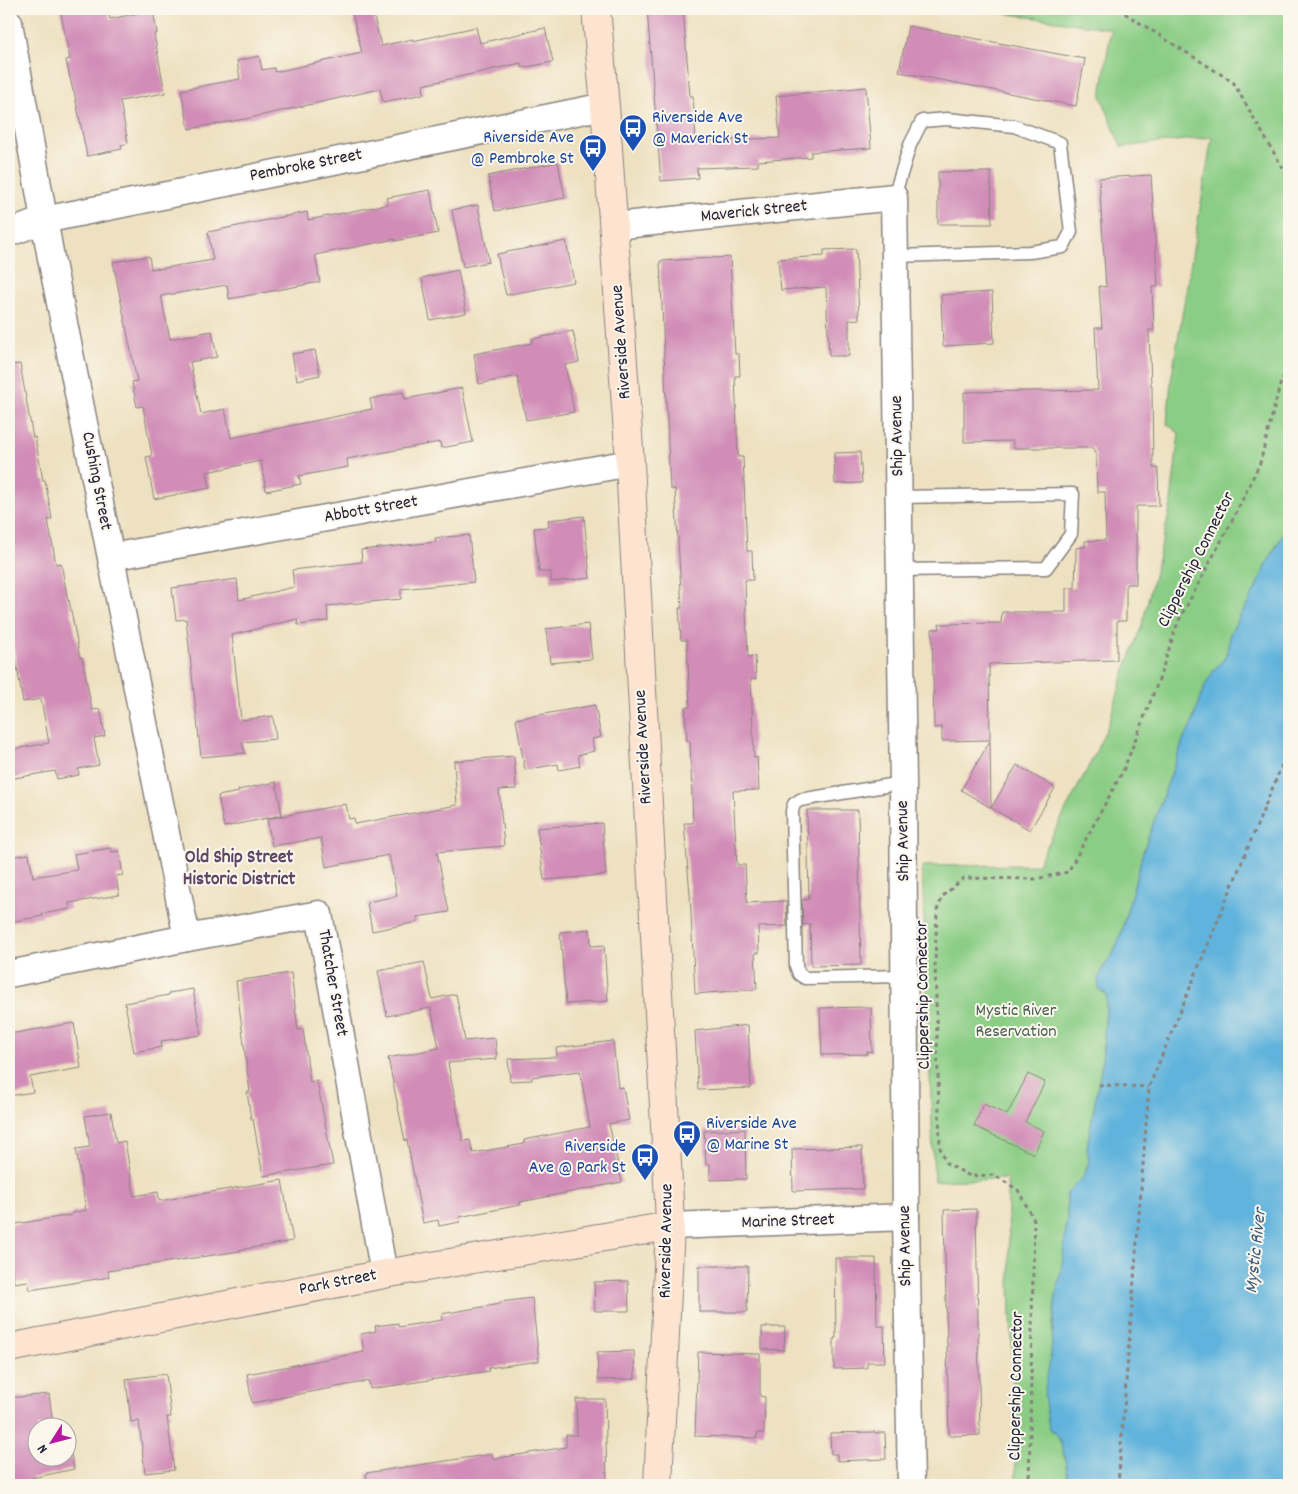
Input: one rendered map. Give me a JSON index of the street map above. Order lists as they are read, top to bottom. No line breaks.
{"streets":{"main road":["Riverside Avenue","Park Street"],"street":["Pembroke Street","Maverick Street","Ship Avenue","Cushing Street","Abbott Street","Thatcher Street","Marine Street"],"path":["Clippership Connector"]},"crossings":[["Pembroke Street","Riverside Avenue"],["Pembroke Street","Cushing Street"],["Maverick Street","Riverside Avenue"],["Maverick Street","Ship Avenue"],["Riverside Avenue","Abbott Street"],["Riverside Avenue","Marine Street"],["Riverside Avenue","Park Street"],["Ship Avenue","Marine Street"],["Cushing Street","Abbott Street"],["Cushing Street","Thatcher Street"],["Thatcher Street","Park Street"],["Marine Street","Park Street"]],"districts":["Old Ship Street Historic District"],"water":["Mystic River"],"parks":["Mystic River Reservation"],"places":{"bus stop":["Riverside Ave @ Maverick St","Riverside Ave @ Pembroke St","Riverside Ave @ Marine St","Riverside Ave @ Park St"]},"north":"bottom left"}
